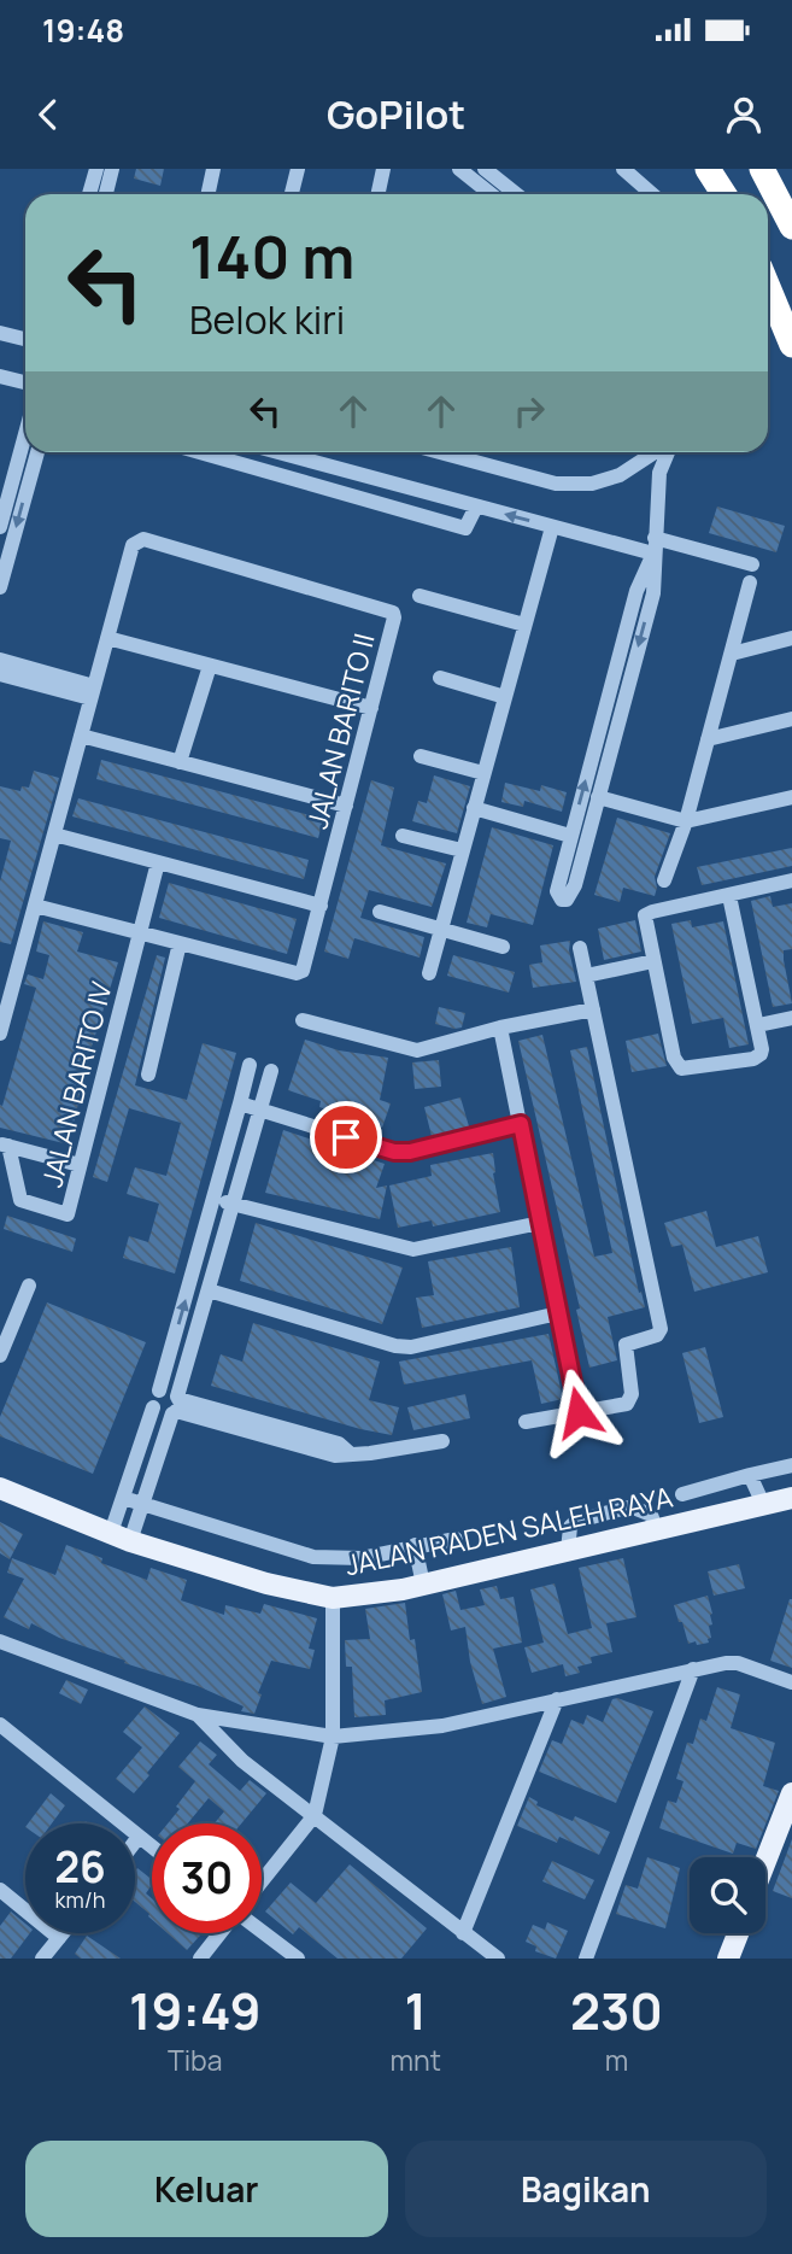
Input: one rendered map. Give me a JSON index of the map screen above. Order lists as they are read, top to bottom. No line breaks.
{"streets":{"main road":["JALAN RADEN SALEH RAYA"],"street":["JALAN BARITO II","JALAN BARITO IV"]},"page":{"status":"19:48","header":"GoPilot","turn":["140 m","Belok kiri"],"speed":"26 km/h","limit":"30","eta":["19:49","Tiba","1","mnt","230","m"],"buttons":["Keluar","Bagikan"]}}
